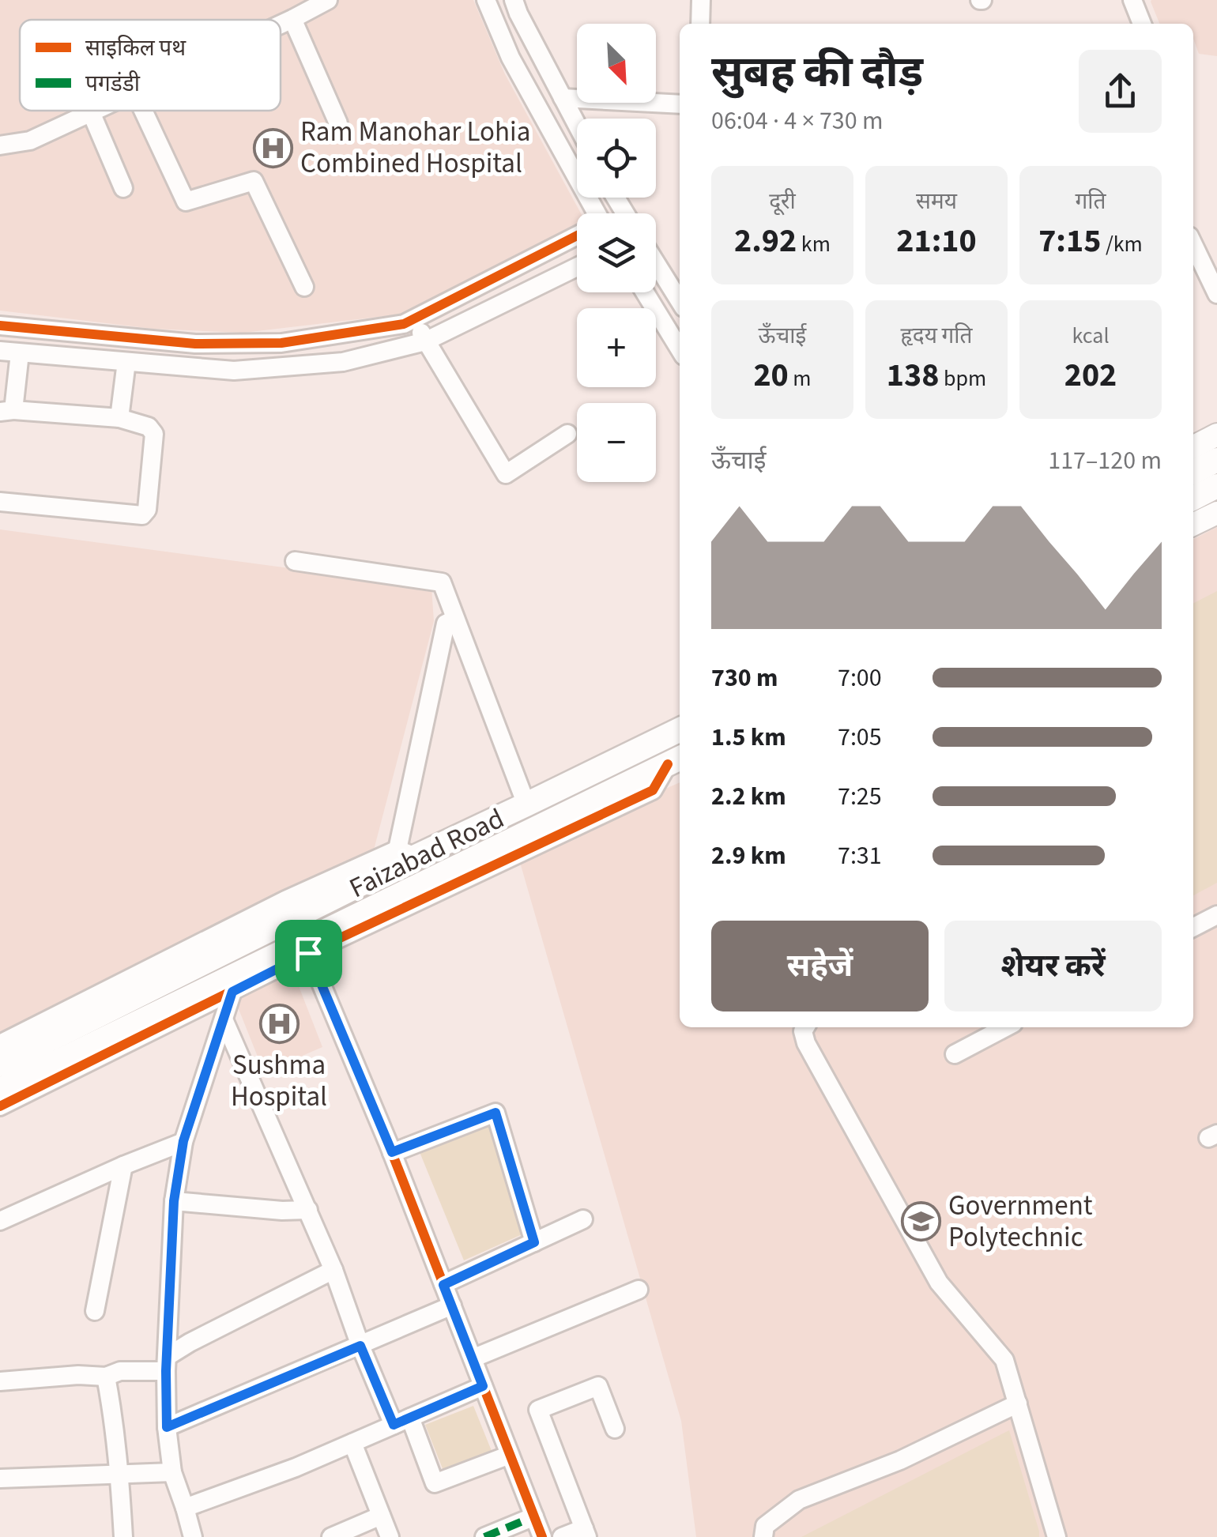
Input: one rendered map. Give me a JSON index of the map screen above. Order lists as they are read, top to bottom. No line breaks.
{"streets":{"highway":["Faizabad Road"]},"places":{"hospital":["Ram Manohar Lohia Combined Hospital","Sushma Hospital"],"school or university":["Government Polytechnic"]},"legend":["साइकिल पथ","पगडंडी"],"north":"bottom right","page":{"map_buttons":["+","−"],"heading":["सुबह की दौड़","06:04 · 4 × 730 m"],"stats":[["दूरी","2.92 km"],["समय","21:10"],["गति","7:15 /km"],["ऊँचाई","20 m"],["हृदय गति","138 bpm"],["kcal","202"]],"chart":["ऊँचाई","117–120 m"],"list":[{"name":"730 m","note":"7:00"},{"name":"1.5 km","note":"7:05"},{"name":"2.2 km","note":"7:25"},{"name":"2.9 km","note":"7:31"}],"buttons":["सहेजें","शेयर करें"]}}
